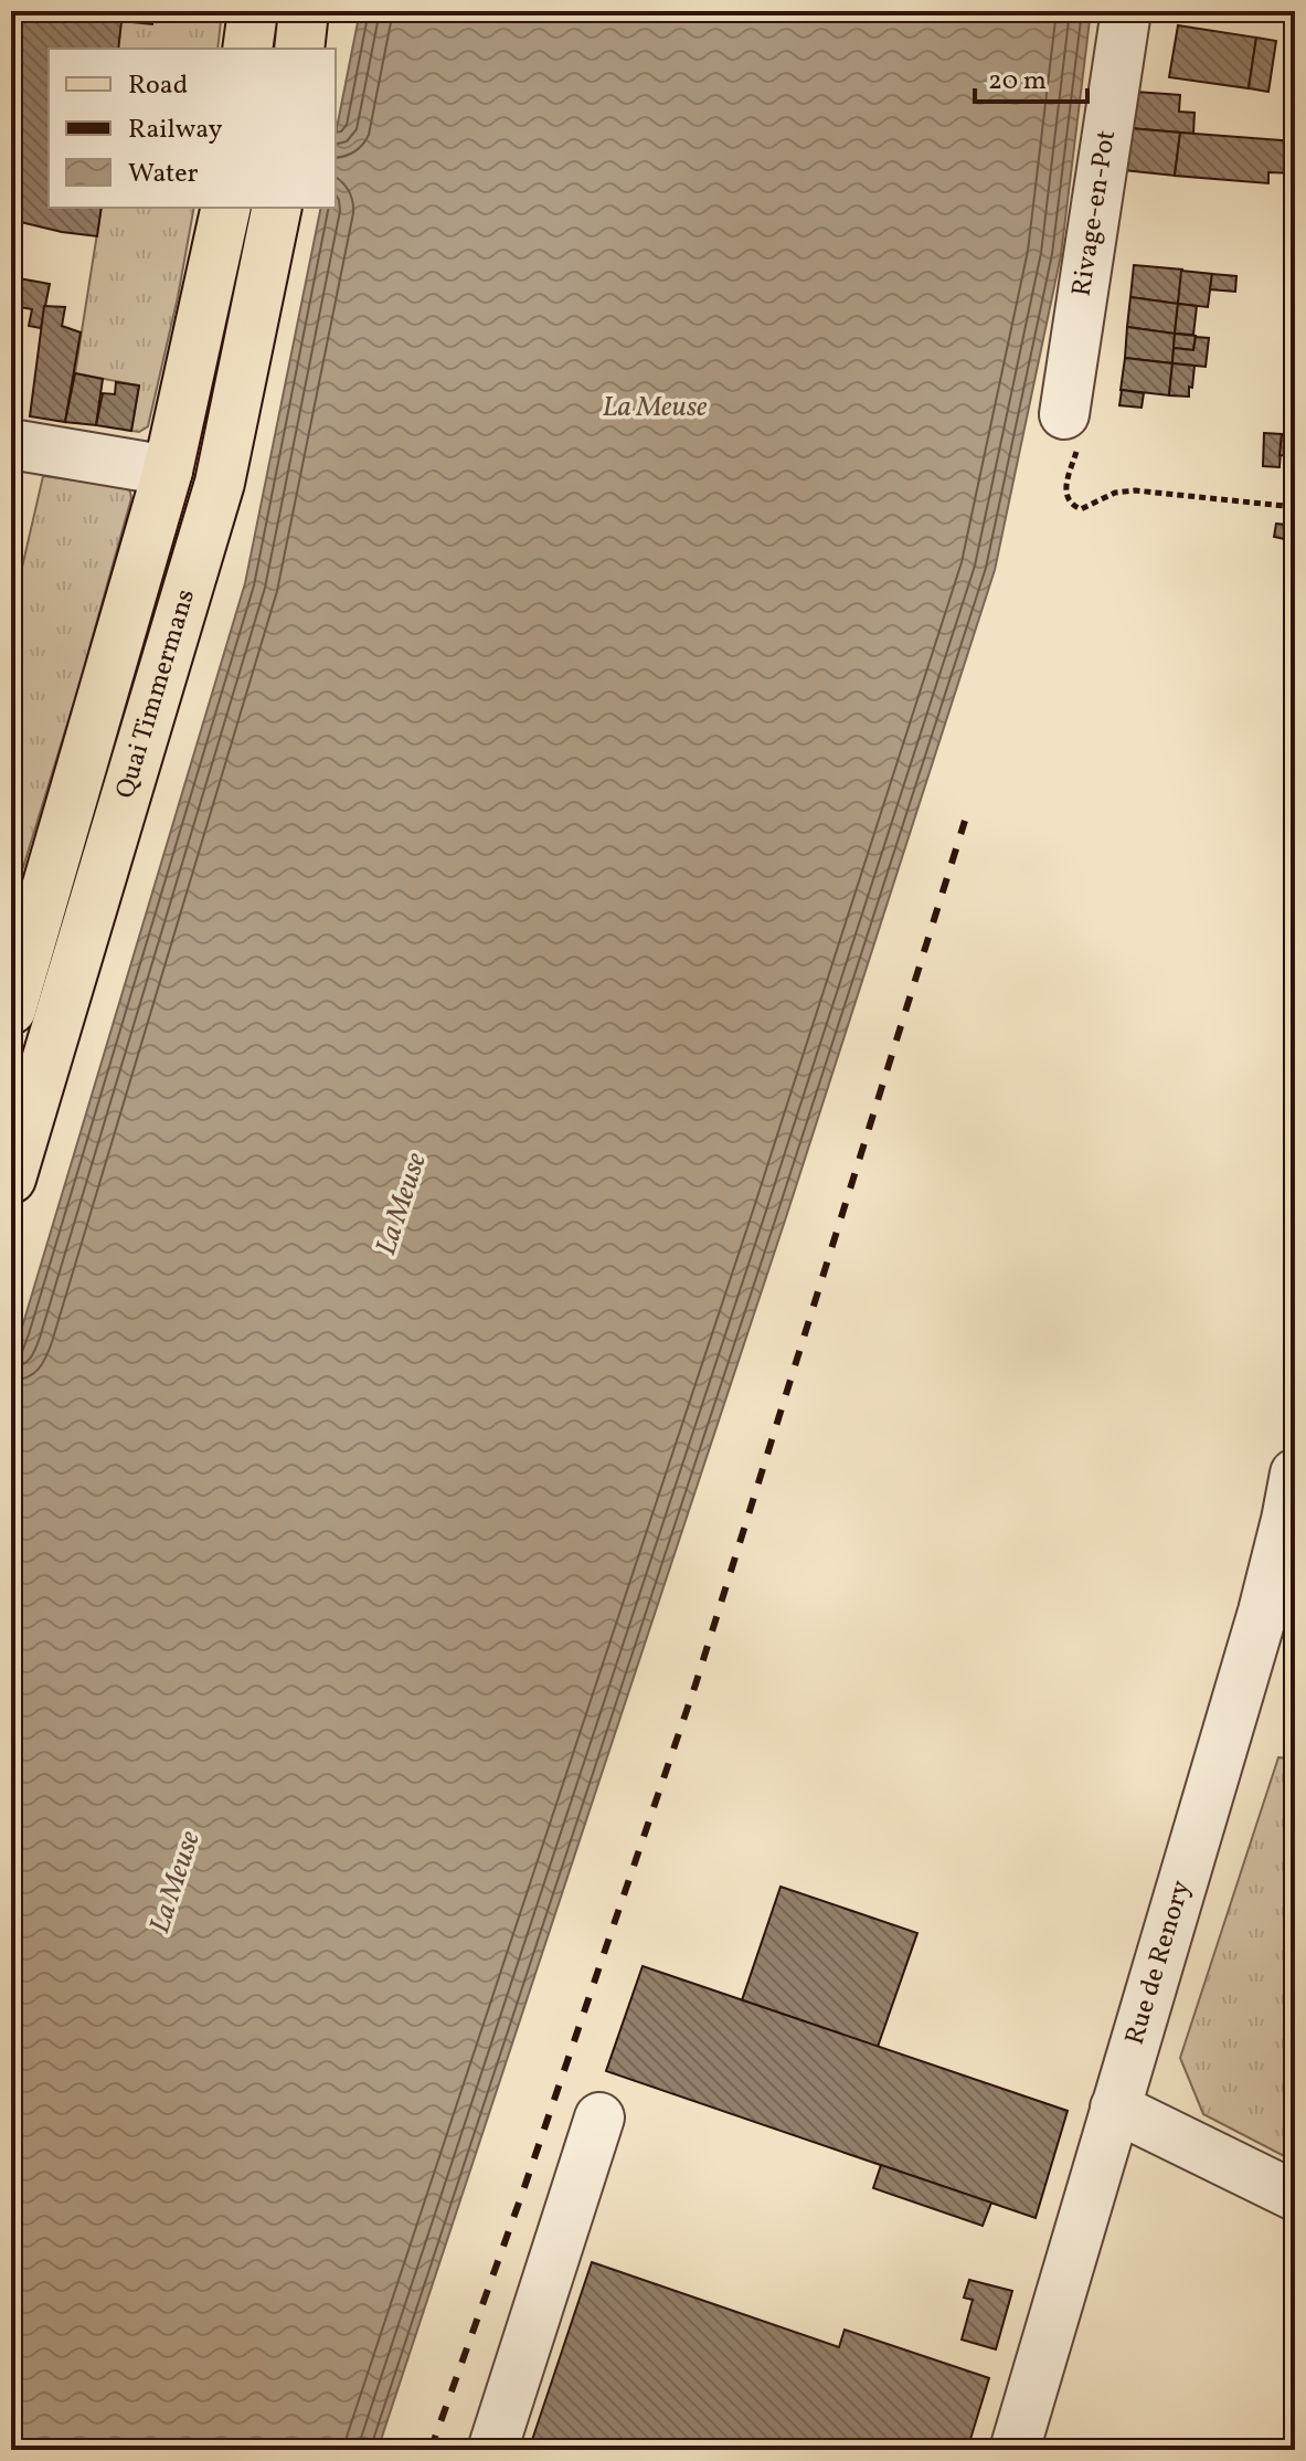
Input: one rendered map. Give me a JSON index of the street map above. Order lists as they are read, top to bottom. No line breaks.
{"streets":{"main road":["Quai Timmermans"],"street":["Rivage-en-Pot","Rue de Renory"]},"water":["La Meuse"],"legend":["Road","Railway","Water"],"scale_bar":"20 m"}
